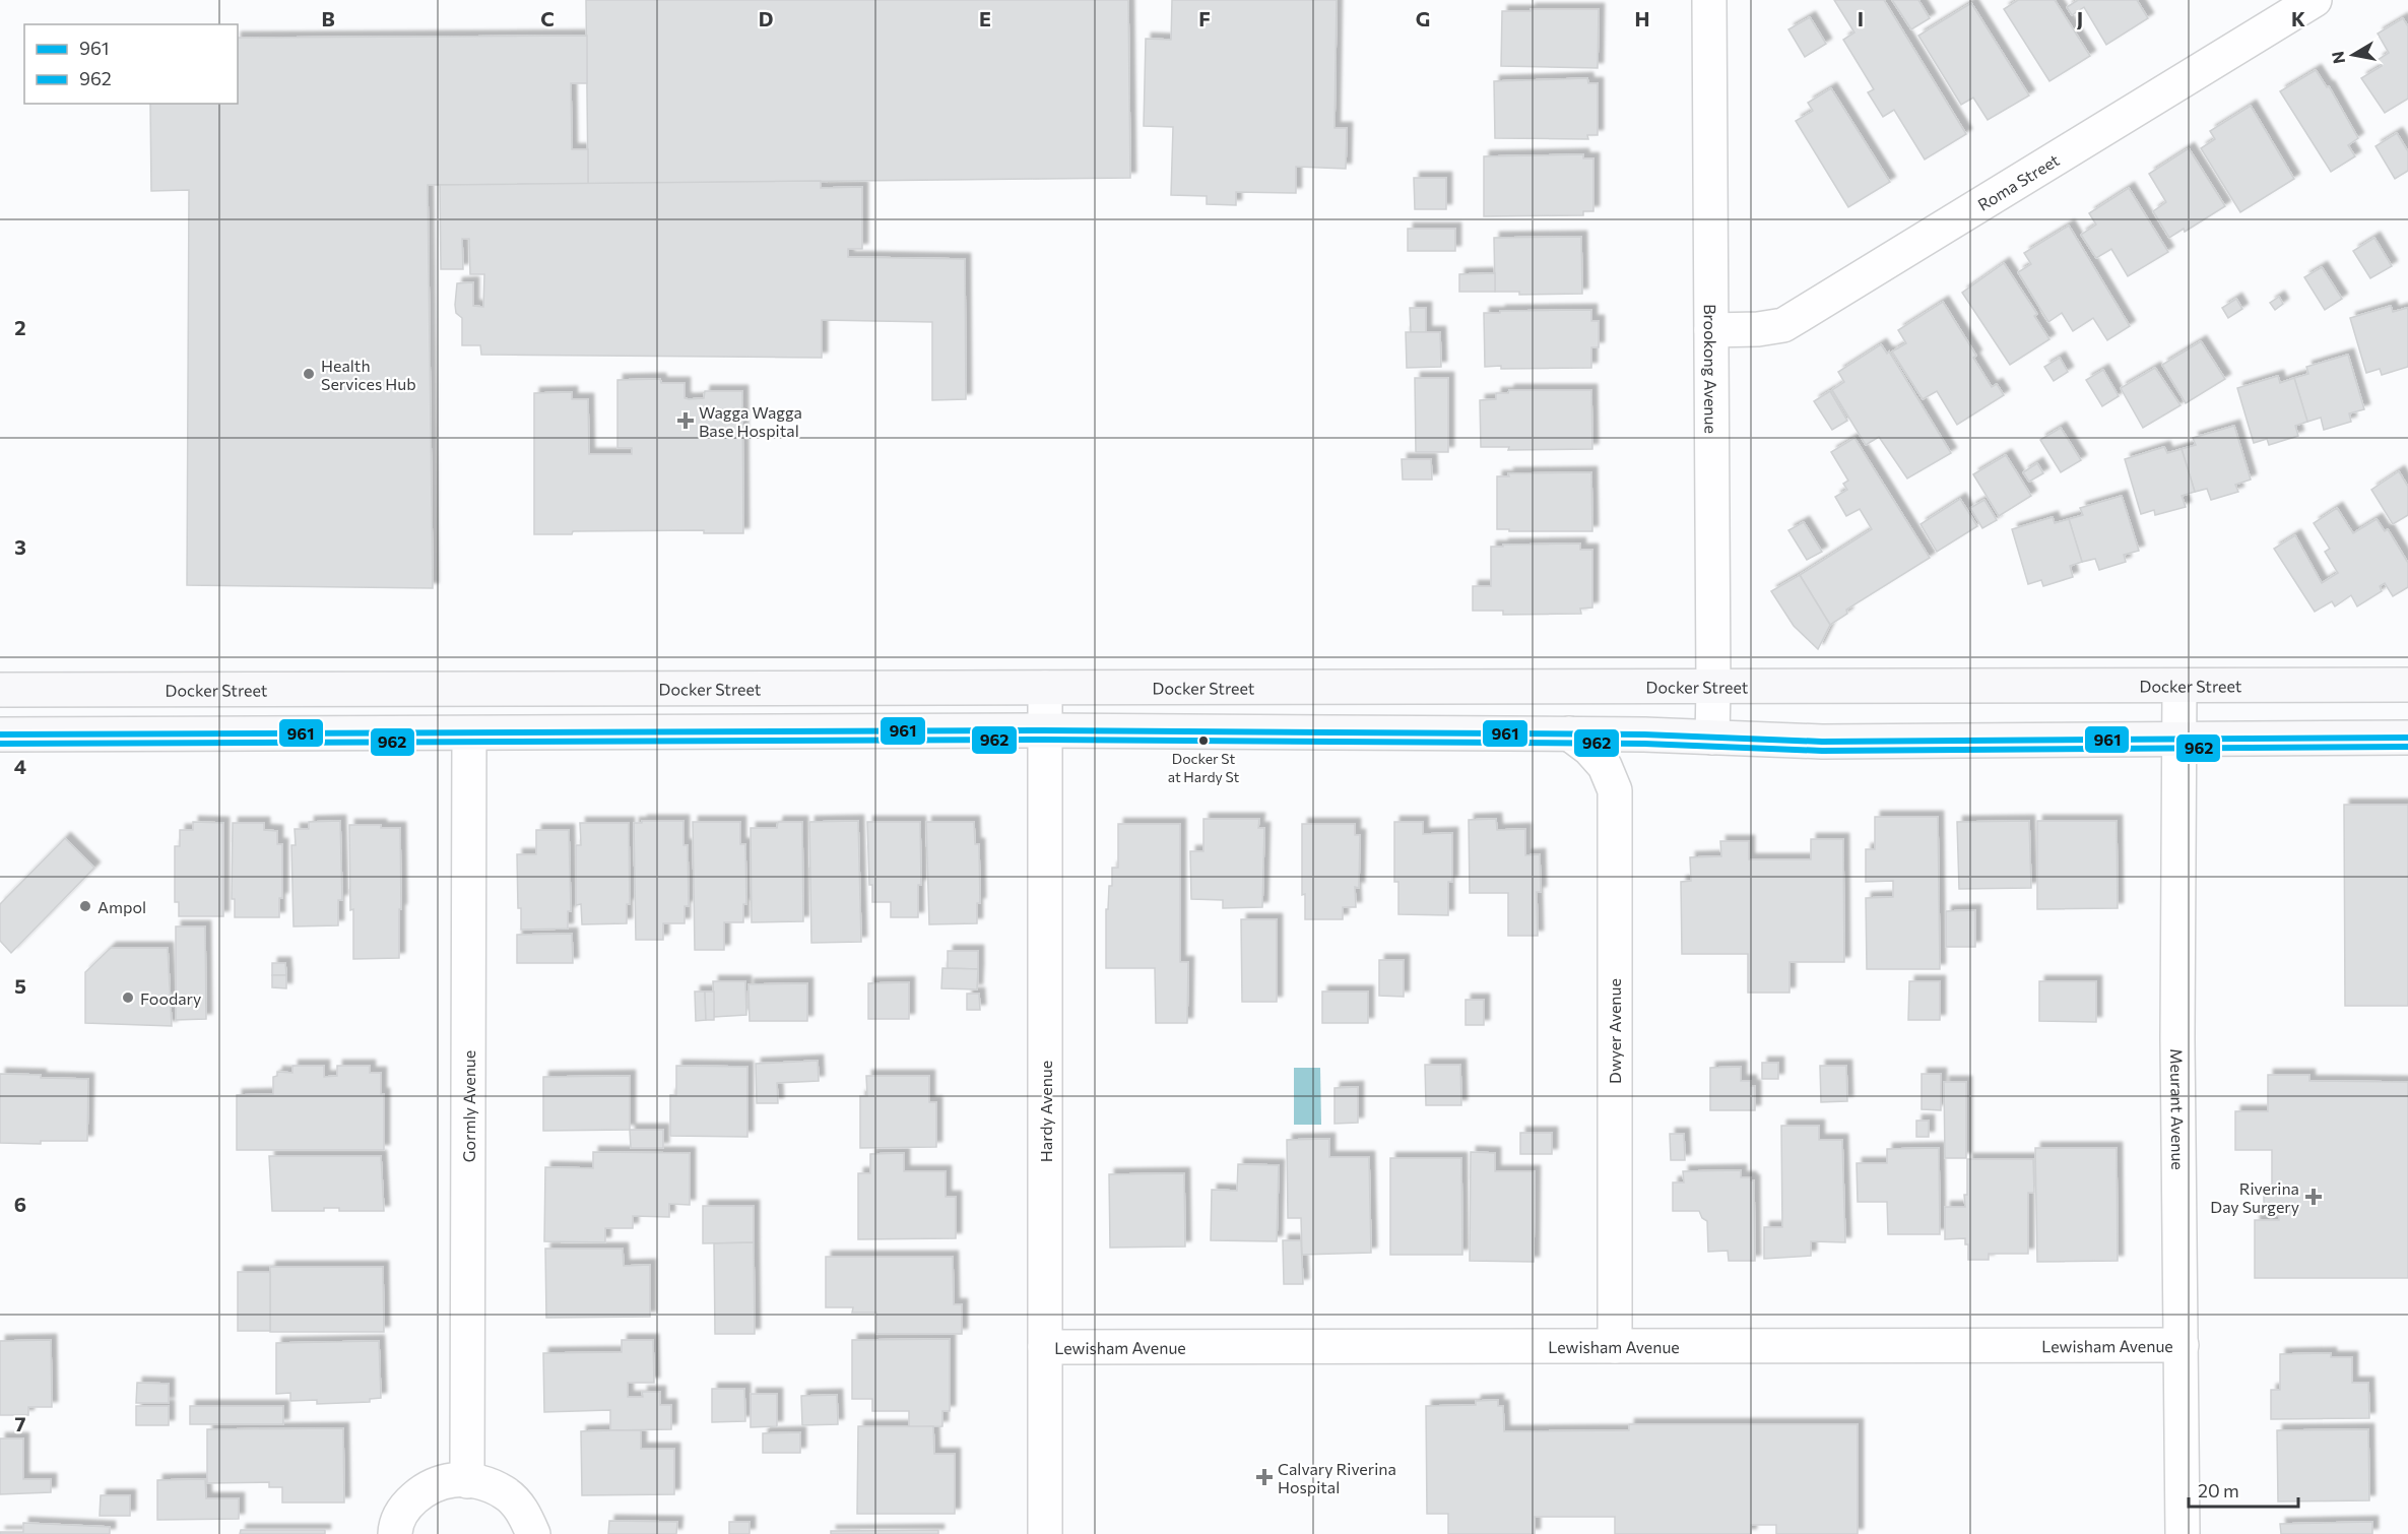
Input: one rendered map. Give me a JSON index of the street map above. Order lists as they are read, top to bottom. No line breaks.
{"streets":{"main road":["Docker Street"],"street":["Roma Street","Brookong Avenue","Dwyer Avenue","Gormly Avenue","Meurant Avenue","Hardy Avenue","Lewisham Avenue"]},"crossings":[["Roma Street","Brookong Avenue"],["Brookong Avenue","Docker Street"],["Docker Street","Meurant Avenue"],["Docker Street","Hardy Avenue"],["Dwyer Avenue","Lewisham Avenue"],["Meurant Avenue","Lewisham Avenue"],["Hardy Avenue","Lewisham Avenue"]],"places":{"other":["Health Services Hub","Docker St at Hardy St","Ampol","Foodary"],"health":["Wagga Wagga Base Hospital","Riverina Day Surgery","Calvary Riverina Hospital"]},"lines":["transit line 961","transit line 962"],"legend":["961","962"],"scale_bar":"20 m","north":"left","grid":{"columns":["B","C","D","E","F","G","H","I","J","K"],"rows":["2","3","4","5","6","7"]}}
